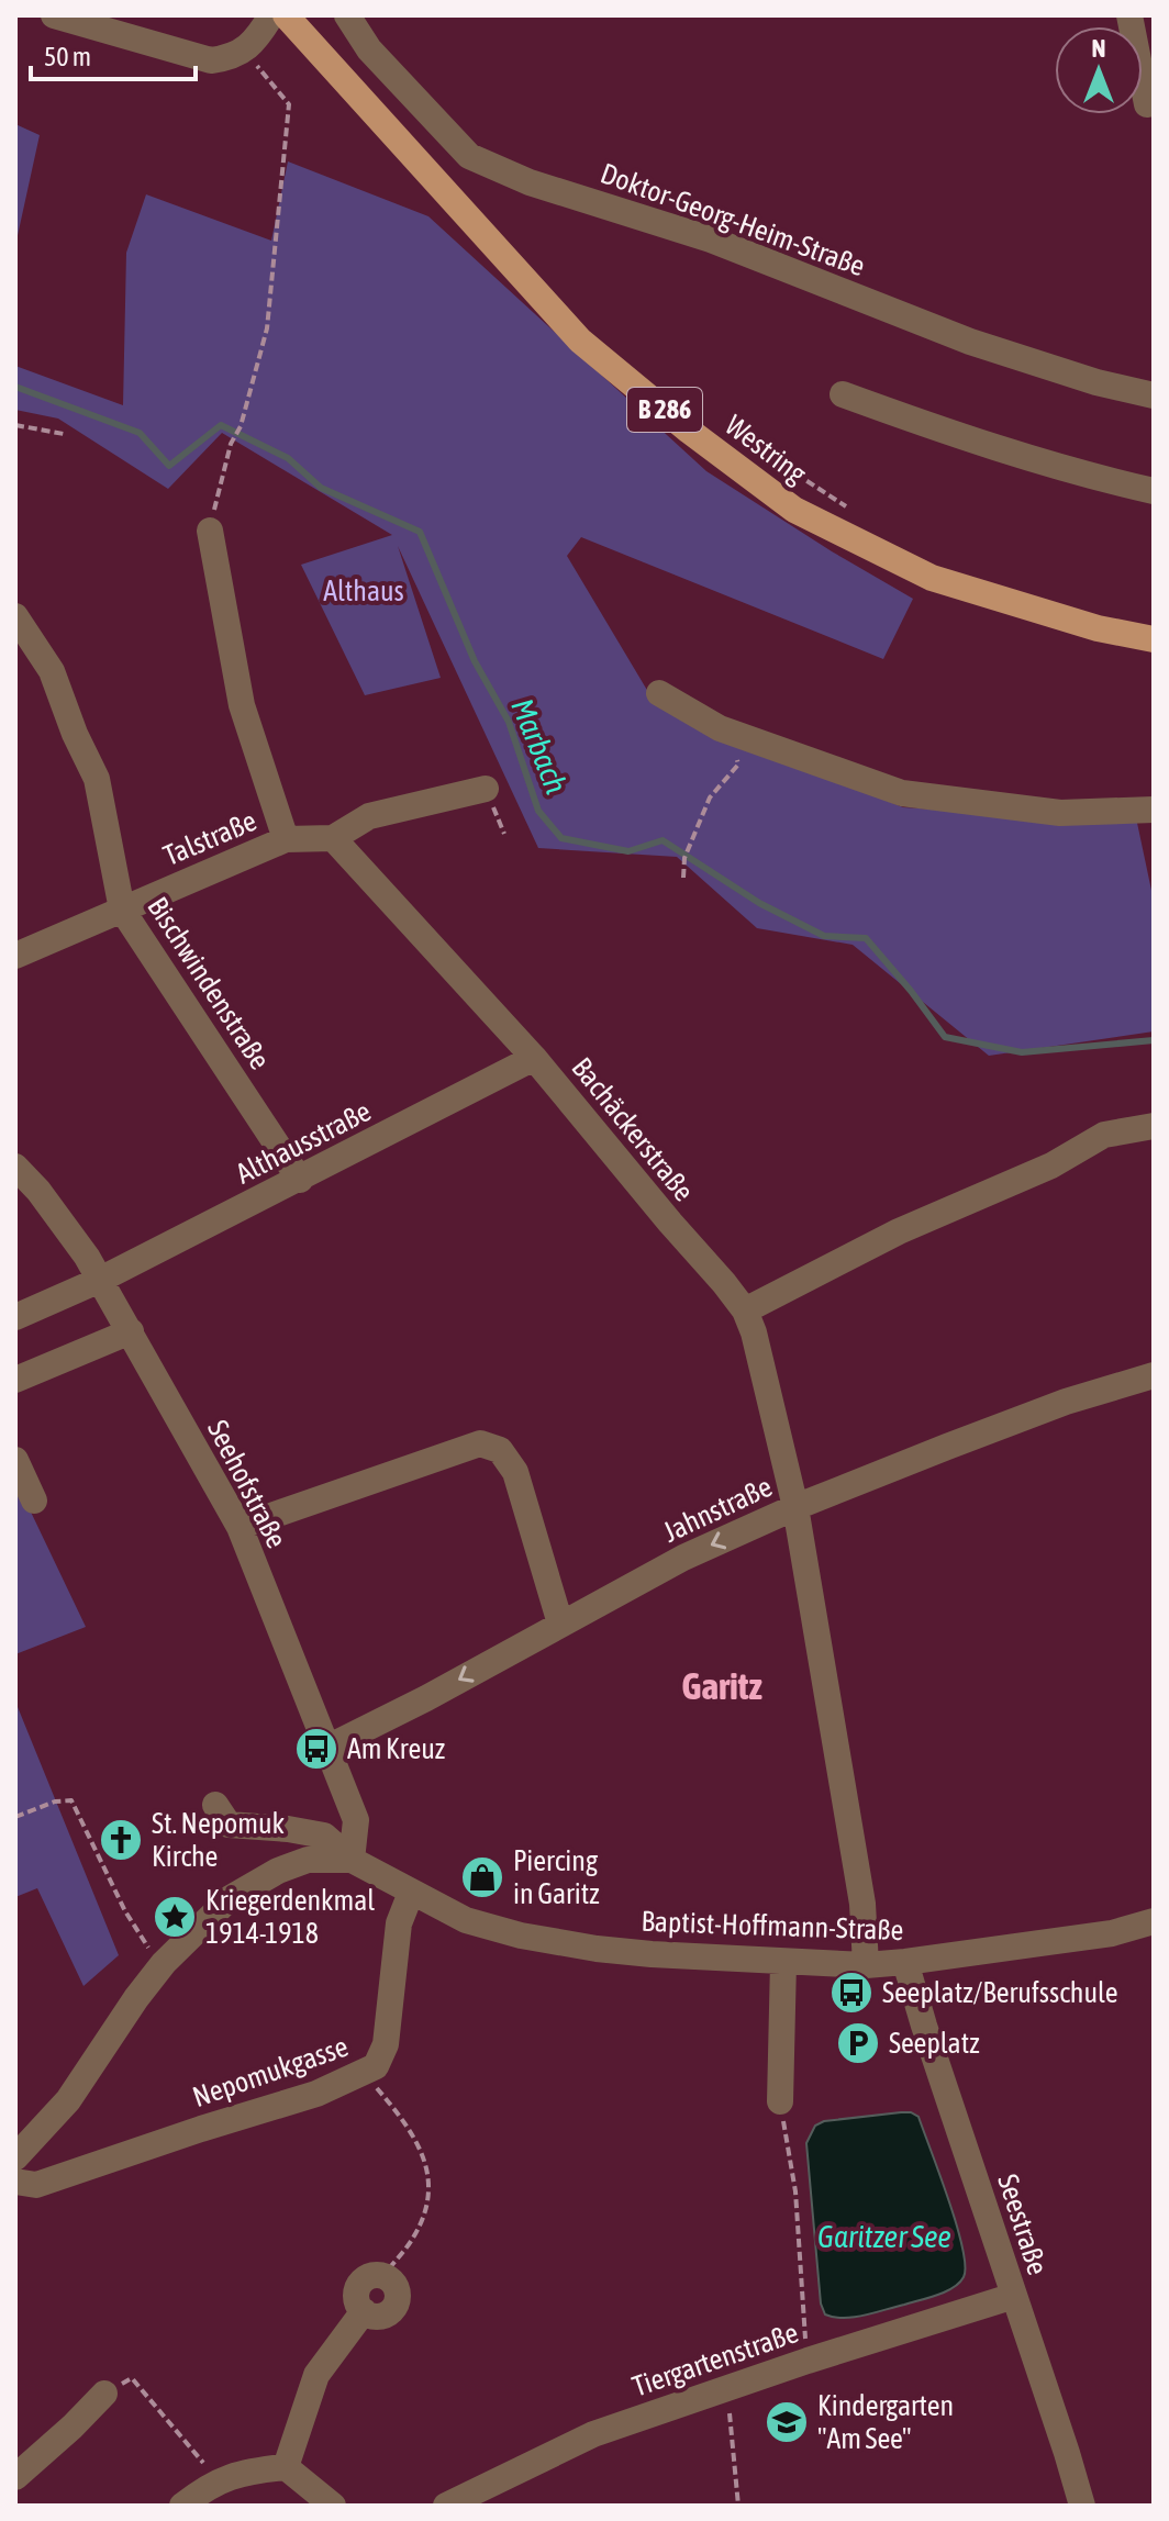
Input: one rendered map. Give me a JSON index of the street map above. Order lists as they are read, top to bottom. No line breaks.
{"streets":{"main road":["B 286","Westring"],"street":["Doktor-Georg-Heim-Straße","Talstraße","Bischwindenstraße","Bachäckerstraße","Althausstraße","Seehofstraße","Jahnstraße","Baptist-Hoffmann-Straße","Nepomukgasse","Seestraße","Tiergartenstraße"]},"crossings":[["Talstraße","Bischwindenstraße"],["Talstraße","Bachäckerstraße"],["Bischwindenstraße","Althausstraße"],["Bachäckerstraße","Althausstraße"],["Bachäckerstraße","Jahnstraße"],["Bachäckerstraße","Baptist-Hoffmann-Straße"],["Althausstraße","Seehofstraße"],["Seehofstraße","Jahnstraße"],["Seehofstraße","Baptist-Hoffmann-Straße"],["Baptist-Hoffmann-Straße","Nepomukgasse"],["Baptist-Hoffmann-Straße","Seestraße"],["Seestraße","Tiergartenstraße"]],"one_way":["Jahnstraße"],"districts":["Garitz"],"water":["Marbach","Garitzer See"],"parks":["Althaus"],"places":{"bus stop":["Am Kreuz","Seeplatz/Berufsschule"],"church":["St. Nepomuk Kirche"],"shop":["Piercing in Garitz"],"place":["Kriegerdenkmal 1914-1918"],"parking":["Seeplatz"],"school or university":["Kindergarten \"Am See\""]},"scale_bar":"50 m","north":"top"}
